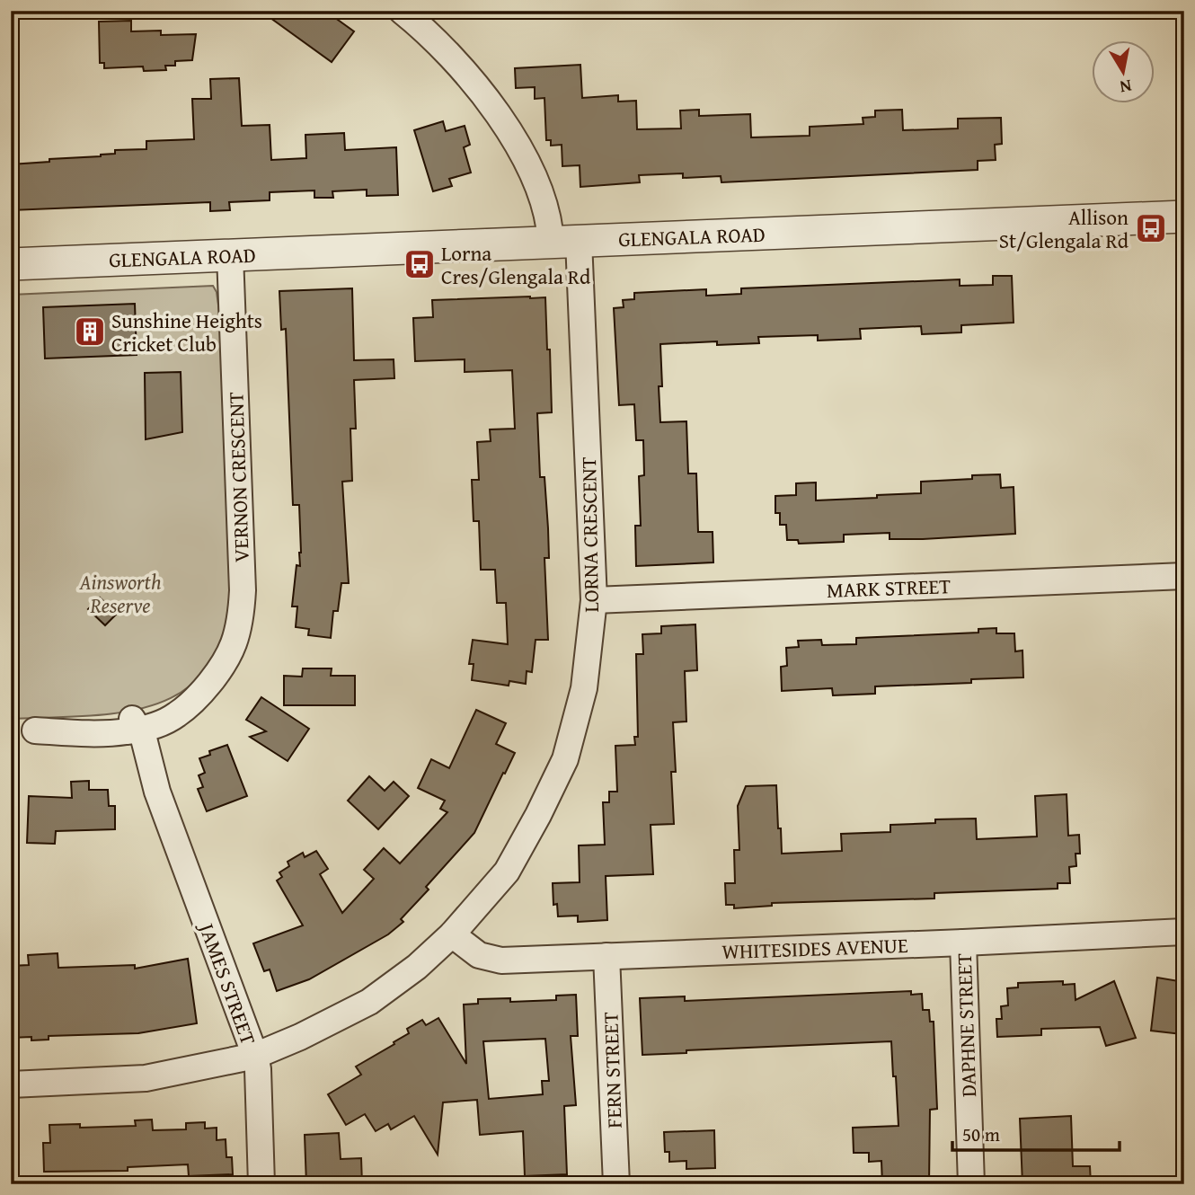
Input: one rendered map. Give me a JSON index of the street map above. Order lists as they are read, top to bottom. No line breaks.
{"streets":{"street":["GLENGALA ROAD","VERNON CRESCENT","LORNA CRESCENT","MARK STREET","WHITESIDES AVENUE","JAMES STREET","DAPHNE STREET","FERN STREET"]},"crossings":[["GLENGALA ROAD","VERNON CRESCENT"],["GLENGALA ROAD","LORNA CRESCENT"],["VERNON CRESCENT","JAMES STREET"],["LORNA CRESCENT","MARK STREET"],["LORNA CRESCENT","WHITESIDES AVENUE"],["LORNA CRESCENT","JAMES STREET"],["WHITESIDES AVENUE","DAPHNE STREET"],["WHITESIDES AVENUE","FERN STREET"]],"parks":["Ainsworth Reserve"],"places":{"bus stop":["Allison St/Glengala Rd","Lorna Cres/Glengala Rd"],"building":["Sunshine Heights Cricket Club"]},"scale_bar":"50 m","north":"bottom"}
